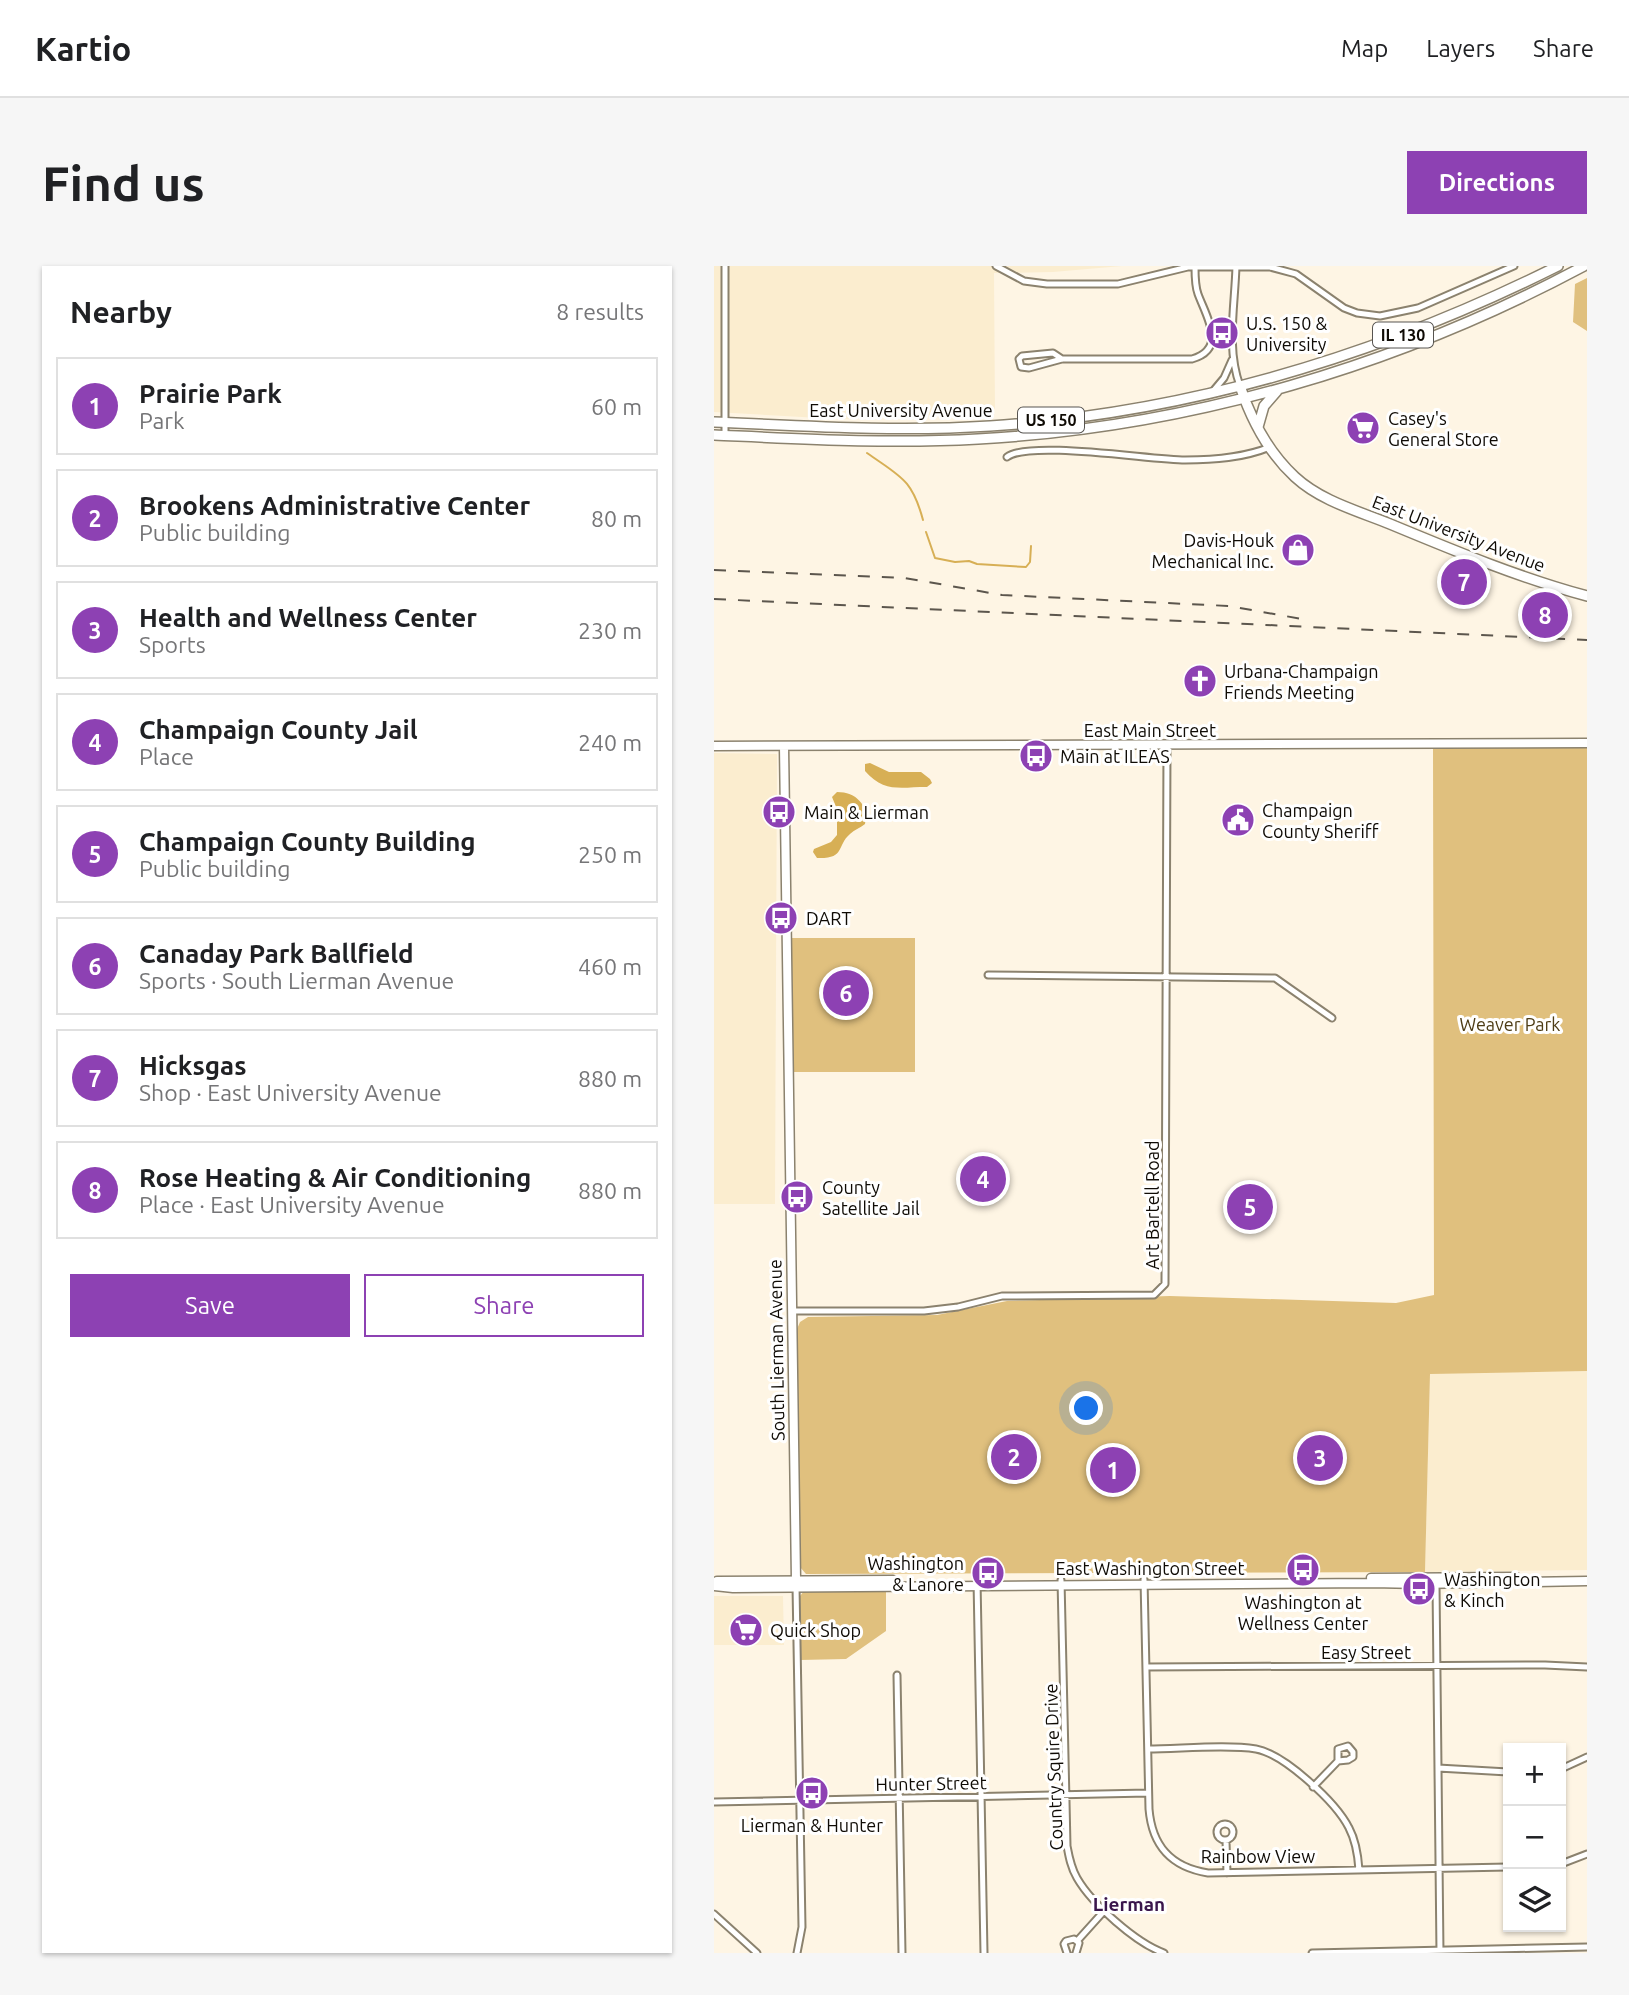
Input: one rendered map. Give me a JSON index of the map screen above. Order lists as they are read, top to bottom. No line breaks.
{"streets":{"main road":["IL 130","East University Avenue","US 150","East Main Street","South Lierman Avenue","East Washington Street"],"street":["Art Bartell Road","Easy Street","Country Squire Drive","Hunter Street","Rainbow View"]},"crossings":[["IL 130","East University Avenue"],["East Main Street","Art Bartell Road"],["East Main Street","South Lierman Avenue"],["Art Bartell Road","South Lierman Avenue"],["South Lierman Avenue","East Washington Street"],["South Lierman Avenue","Hunter Street"],["East Washington Street","Country Squire Drive"],["East Washington Street","Rainbow View"],["Easy Street","Rainbow View"],["Country Squire Drive","Hunter Street"],["Hunter Street","Rainbow View"]],"districts":["Lierman"],"parks":["Weaver Park"],"places":{"bus stop":["U.S. 150 & University","Main at ILEAS","Main & Lierman","DART","County Satellite Jail","Washington at Wellness Center","Washington & Lanore","Washington & Kinch","Lierman & Hunter"],"supermarket":["Casey's General Store","Quick Shop"],"shop":["Davis-Houk Mechanical Inc."],"church":["Urbana-Champaign Friends Meeting"],"public building":["Champaign County Sheriff"]},"page":{"header":"Kartio","nav":["Map","Layers","Share"],"buttons":["Directions",["Save","Share"]],"title":"Find us","heading":["Nearby","8 results"],"list":[{"mark":"1","name":"Prairie Park","note":"Park","value":"60 m"},{"mark":"2","name":"Brookens Administrative Center","note":"Public building","value":"80 m"},{"mark":"3","name":"Health and Wellness Center","note":"Sports","value":"230 m"},{"mark":"4","name":"Champaign County Jail","note":"Place","value":"240 m"},{"mark":"5","name":"Champaign County Building","note":"Public building","value":"250 m"},{"mark":"6","name":"Canaday Park Ballfield","note":"Sports · South Lierman Avenue","value":"460 m"},{"mark":"7","name":"Hicksgas","note":"Shop · East University Avenue","value":"880 m"},{"mark":"8","name":"Rose Heating & Air Conditioning","note":"Place · East University Avenue","value":"880 m"}],"pins":["7","8","6","4","5","2","3","1"],"map_buttons":["+","−"]}}
